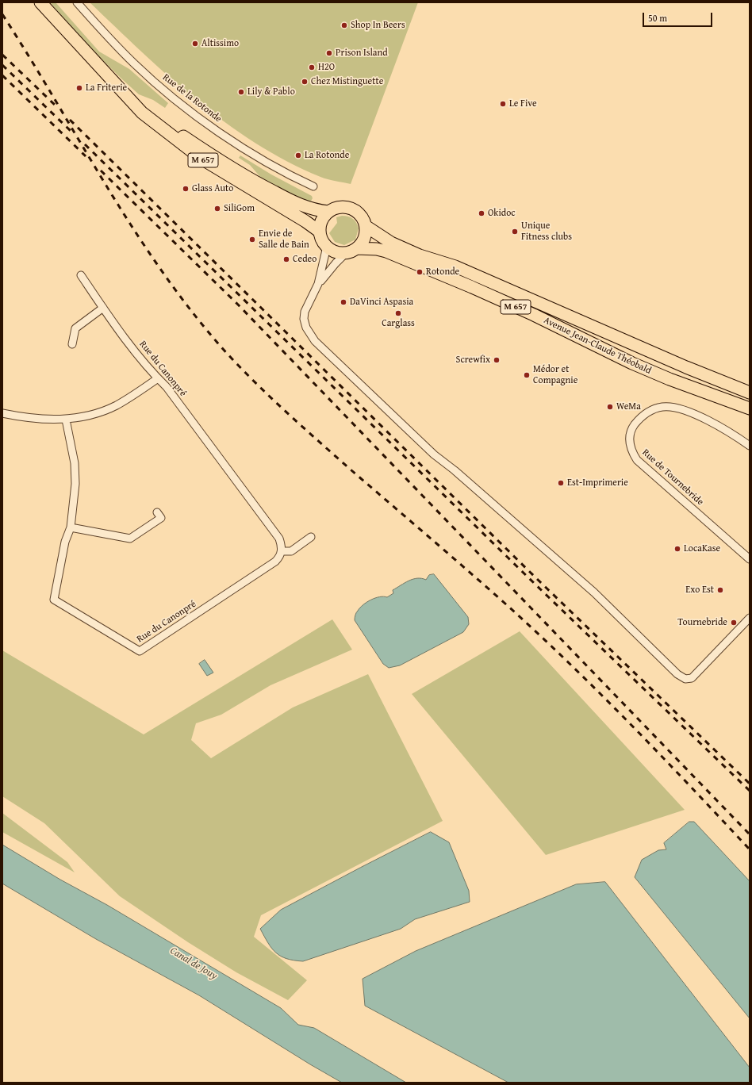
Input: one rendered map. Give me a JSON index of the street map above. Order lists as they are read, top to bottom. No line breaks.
{"streets":{"main road":["M 657","Avenue Jean-Claude Théobald"],"street":["Rue de la Rotonde","Rue du Canonpré","Rue de Tournebride"]},"crossings":[["M 657","Avenue Jean-Claude Théobald"]],"water":["Canal de Jouy"],"places":["Shop In Beers","Altissimo","Prison Island","H2O","Chez Mistinguette","La Friterie","Lily & Pablo","Le Five","La Rotonde","Glass Auto","SiliGom","Okidoc","Unique Fitness clubs","Envie de Salle de Bain","Cedeo","Rotonde","DaVinci Aspasia","Carglass","Screwfix","Médor et Compagnie","WeMa","Est-Imprimerie","LocaKase","Exo Est","Tournebride"],"scale_bar":"50 m"}
